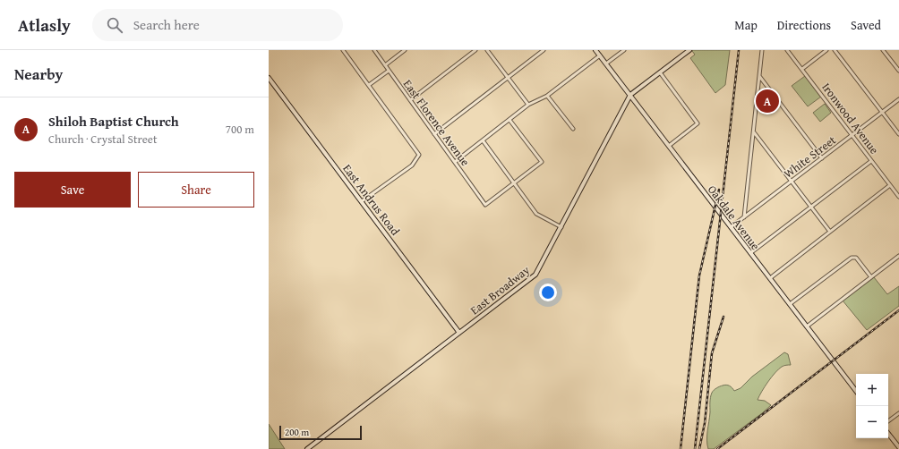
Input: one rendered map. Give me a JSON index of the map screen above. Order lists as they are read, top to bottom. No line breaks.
{"streets":{"street":["Ironwood Avenue","East Florence Avenue","White Street","East Andrus Road","Oakdale Avenue","East Broadway"]},"crossings":[["Ironwood Avenue","White Street"],["White Street","Oakdale Avenue"],["East Andrus Road","East Broadway"],["Oakdale Avenue","East Broadway"]],"scale_bar":"200 m","page":{"header":"Atlasly","search":"Search here","nav":["Map","Directions","Saved"],"heading":"Nearby","pins":"A","list":[{"mark":"A","name":"Shiloh Baptist Church","note":"Church · Crystal Street","value":"700 m"}],"buttons":["Save","Share"],"map_buttons":["+","−"],"scale":"200 m"}}
